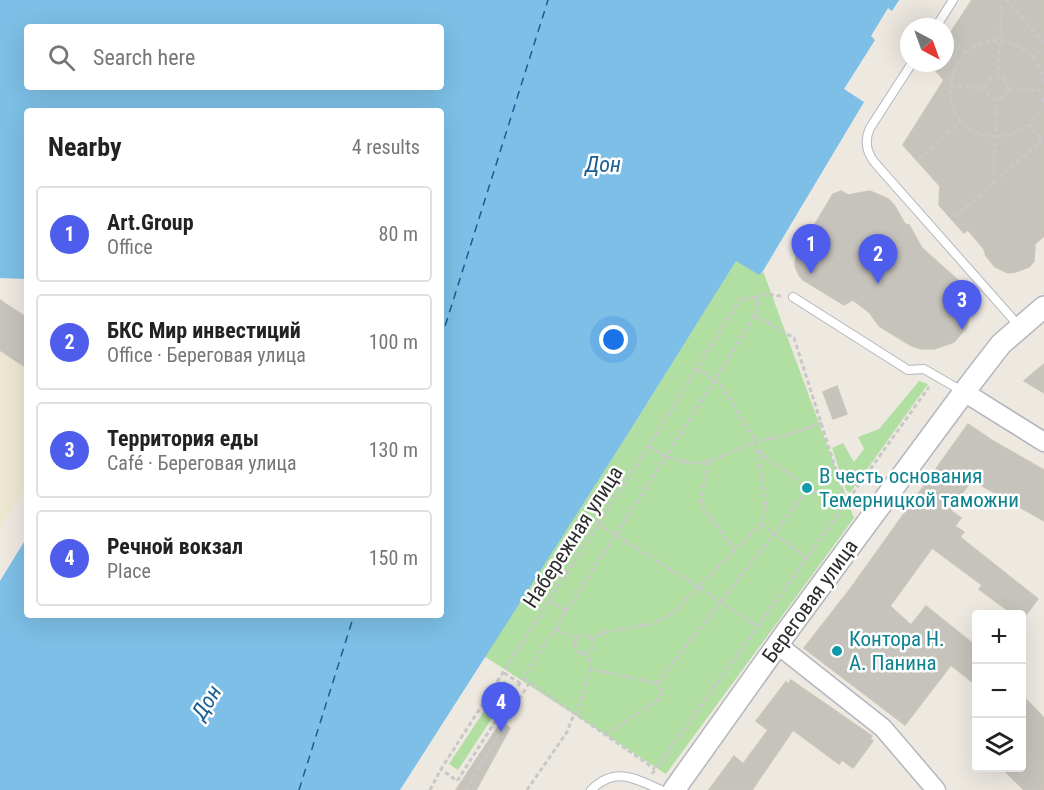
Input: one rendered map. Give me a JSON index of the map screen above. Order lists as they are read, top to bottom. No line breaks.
{"streets":{"main road":["Береговая улица"],"path":["Набережная улица"]},"water":["Дон"],"places":["В честь основания Темерницкой таможни","Контора Н. А. Панина"],"north":"bottom right","page":{"search":"Search here","heading":["Nearby","4 results"],"list":[{"mark":"1","name":"Art.Group","note":"Office","value":"80 m"},{"mark":"2","name":"БКС Мир инвестиций","note":"Office · Береговая улица","value":"100 m"},{"mark":"3","name":"Территория еды","note":"Café · Береговая улица","value":"130 m"},{"mark":"4","name":"Речной вокзал","note":"Place","value":"150 m"}],"pins":["1","2","3","4"],"map_buttons":["+","−"]}}
